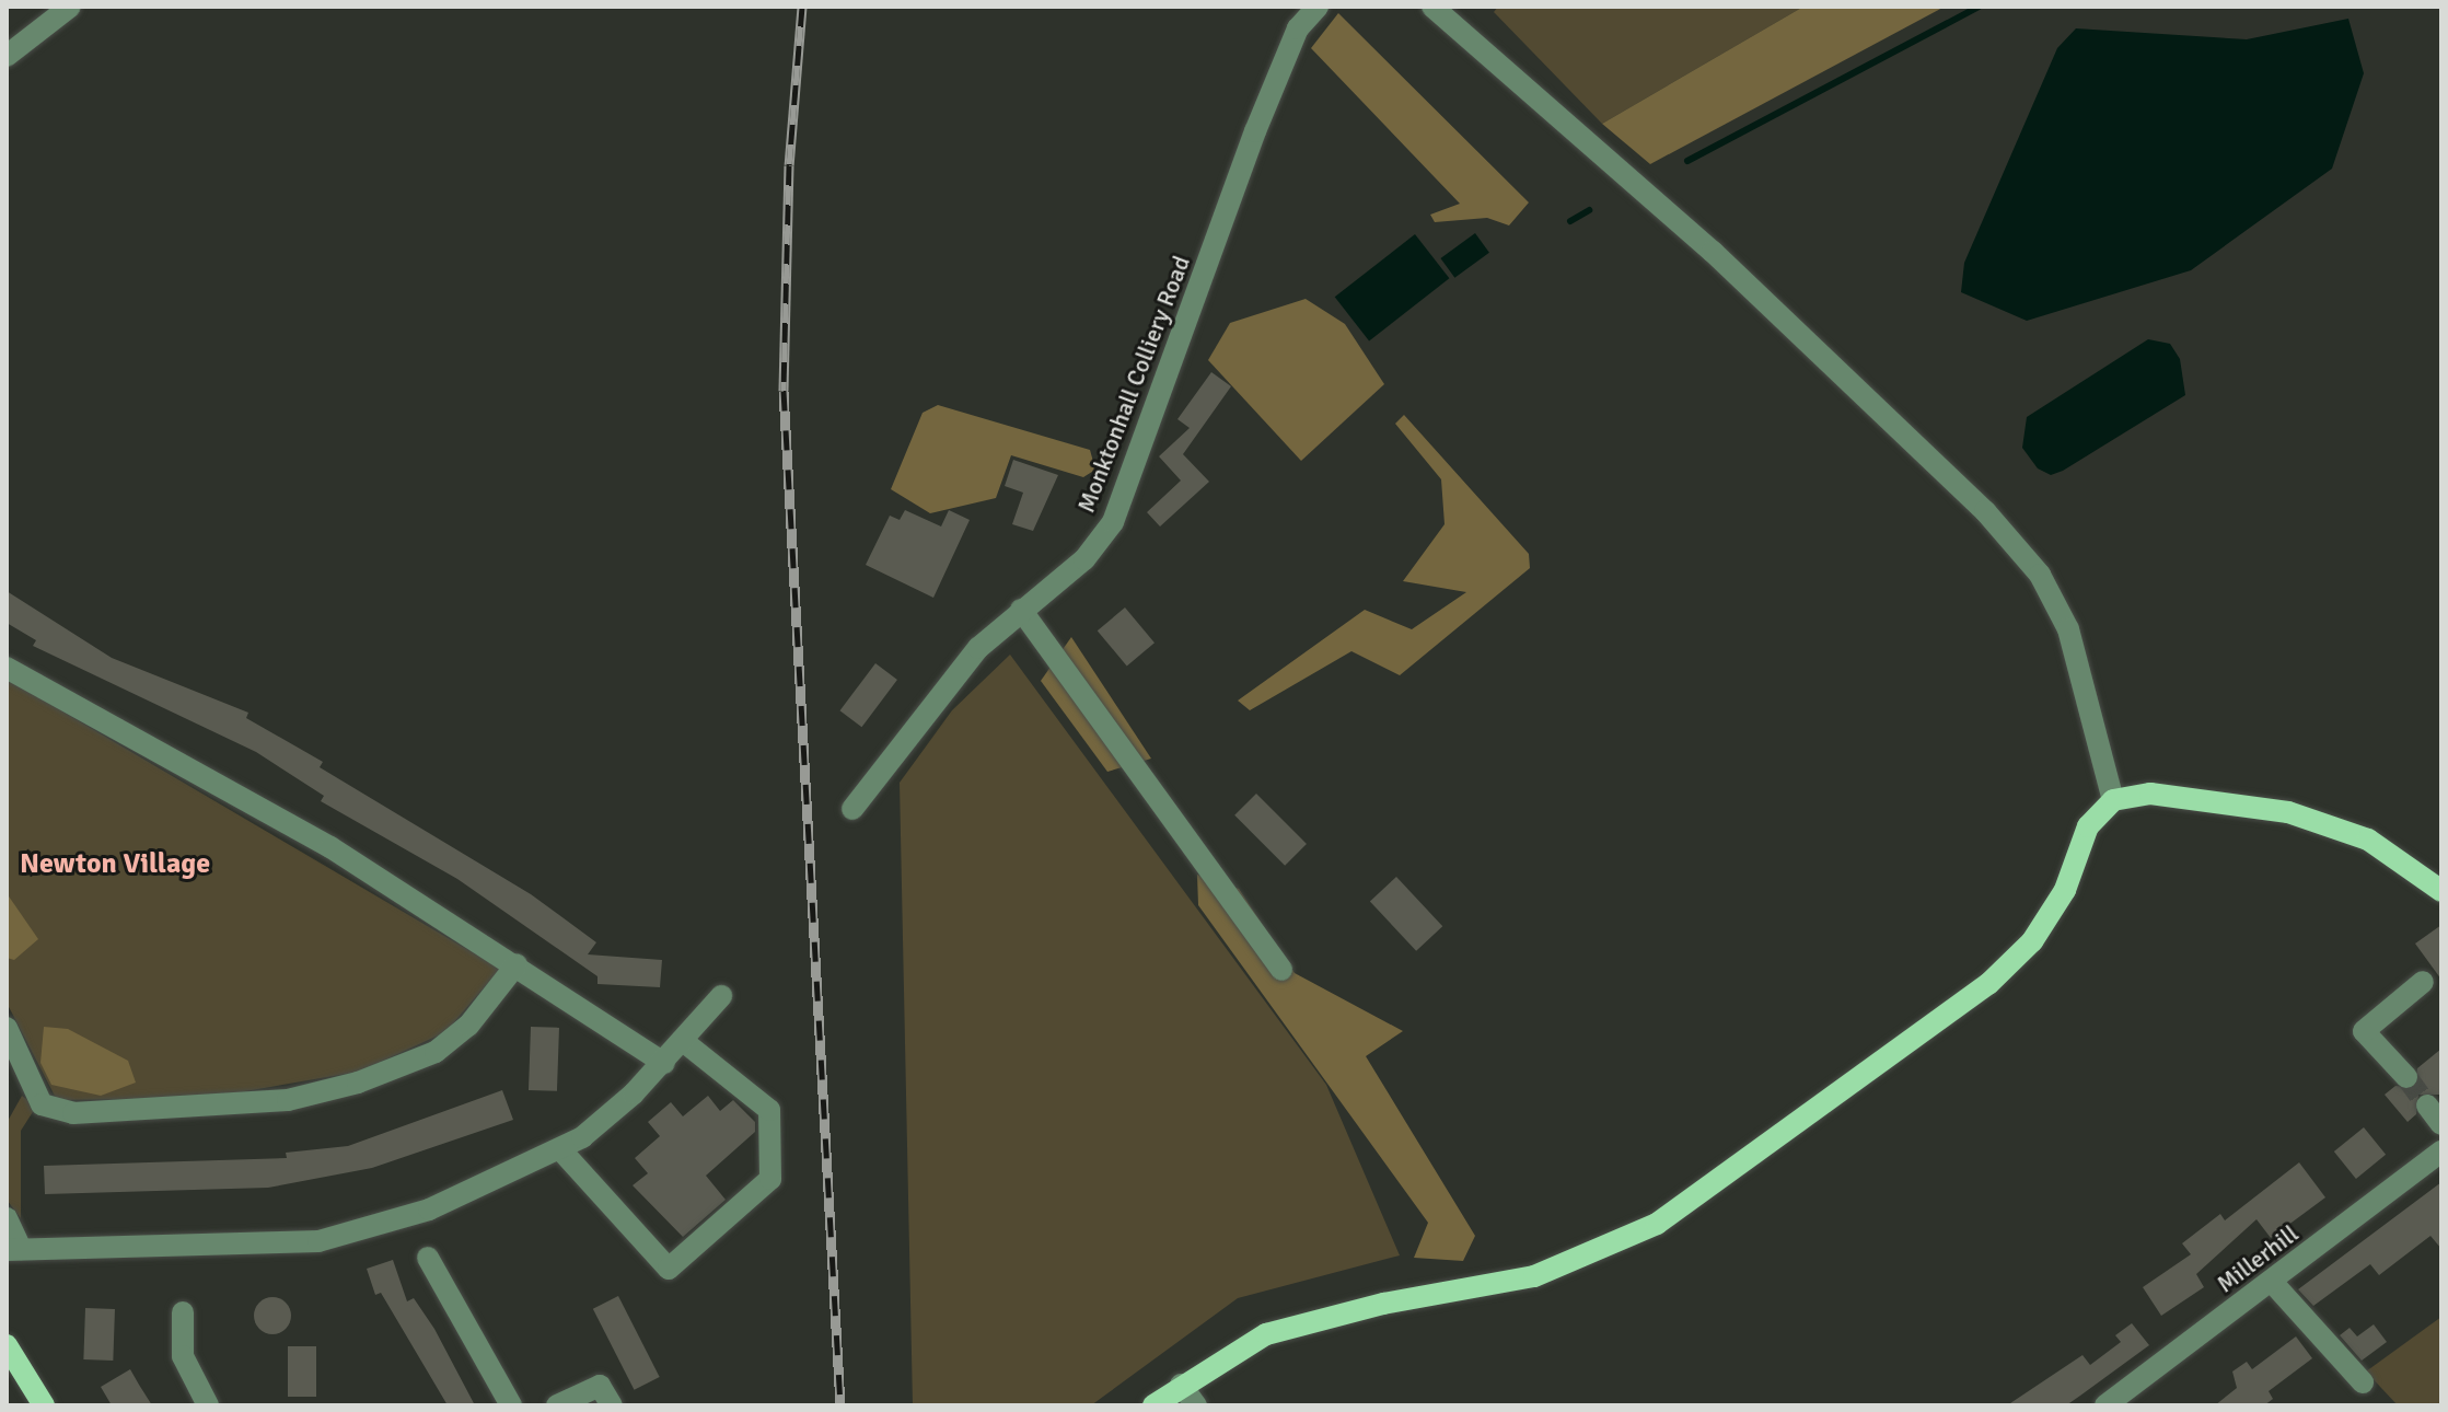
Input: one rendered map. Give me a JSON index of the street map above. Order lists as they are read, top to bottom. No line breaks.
{"streets":{"street":["Monktonhall Colliery Road","Millerhill"]},"districts":["Newton Village"]}
